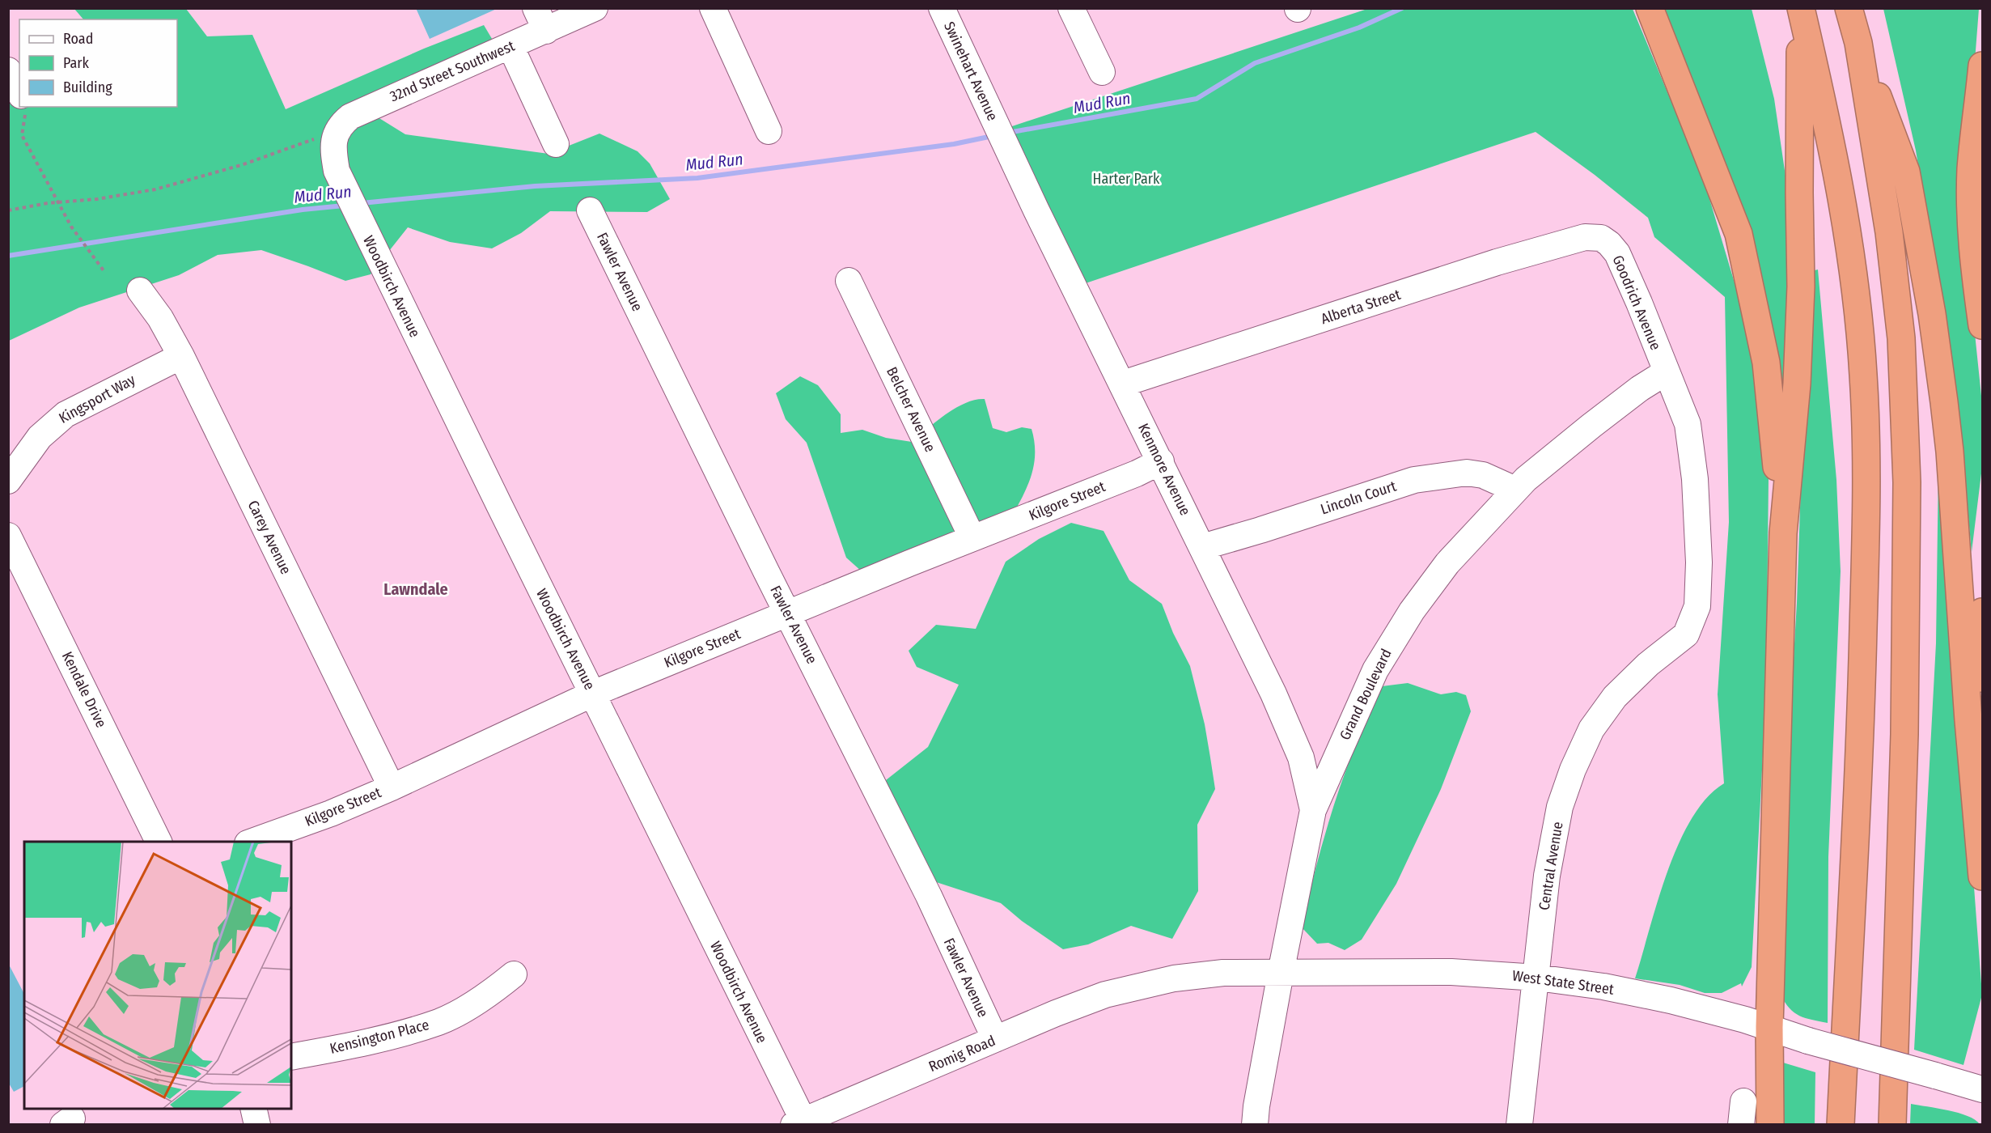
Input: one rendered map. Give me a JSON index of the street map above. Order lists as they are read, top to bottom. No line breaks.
{"streets":{"street":["32nd Street Southwest","Swinehart Avenue","Fawler Avenue","Woodbirch Avenue","Goodrich Avenue","Alberta Street","Kingsport Way","Belcher Avenue","Kenmore Avenue","Lincoln Court","Kilgore Street","Carey Avenue","Kendale Drive","Grand Boulevard","Central Avenue","West State Street","Kensington Place","Romig Road"]},"crossings":[["32nd Street Southwest","Woodbirch Avenue"],["Swinehart Avenue","Kenmore Avenue"],["Fawler Avenue","Kilgore Street"],["Fawler Avenue","Romig Road"],["Woodbirch Avenue","Kilgore Street"],["Woodbirch Avenue","Romig Road"],["Goodrich Avenue","Alberta Street"],["Goodrich Avenue","Grand Boulevard"],["Goodrich Avenue","Central Avenue"],["Alberta Street","Kenmore Avenue"],["Kingsport Way","Carey Avenue"],["Belcher Avenue","Kilgore Street"],["Kenmore Avenue","Lincoln Court"],["Kenmore Avenue","Kilgore Street"],["Kenmore Avenue","Grand Boulevard"],["Lincoln Court","Grand Boulevard"],["Kilgore Street","Carey Avenue"],["Grand Boulevard","West State Street"],["Central Avenue","West State Street"],["West State Street","Romig Road"]],"districts":["Lawndale"],"water":["Mud Run"],"parks":["Harter Park"],"legend":["Road","Park","Building"]}
